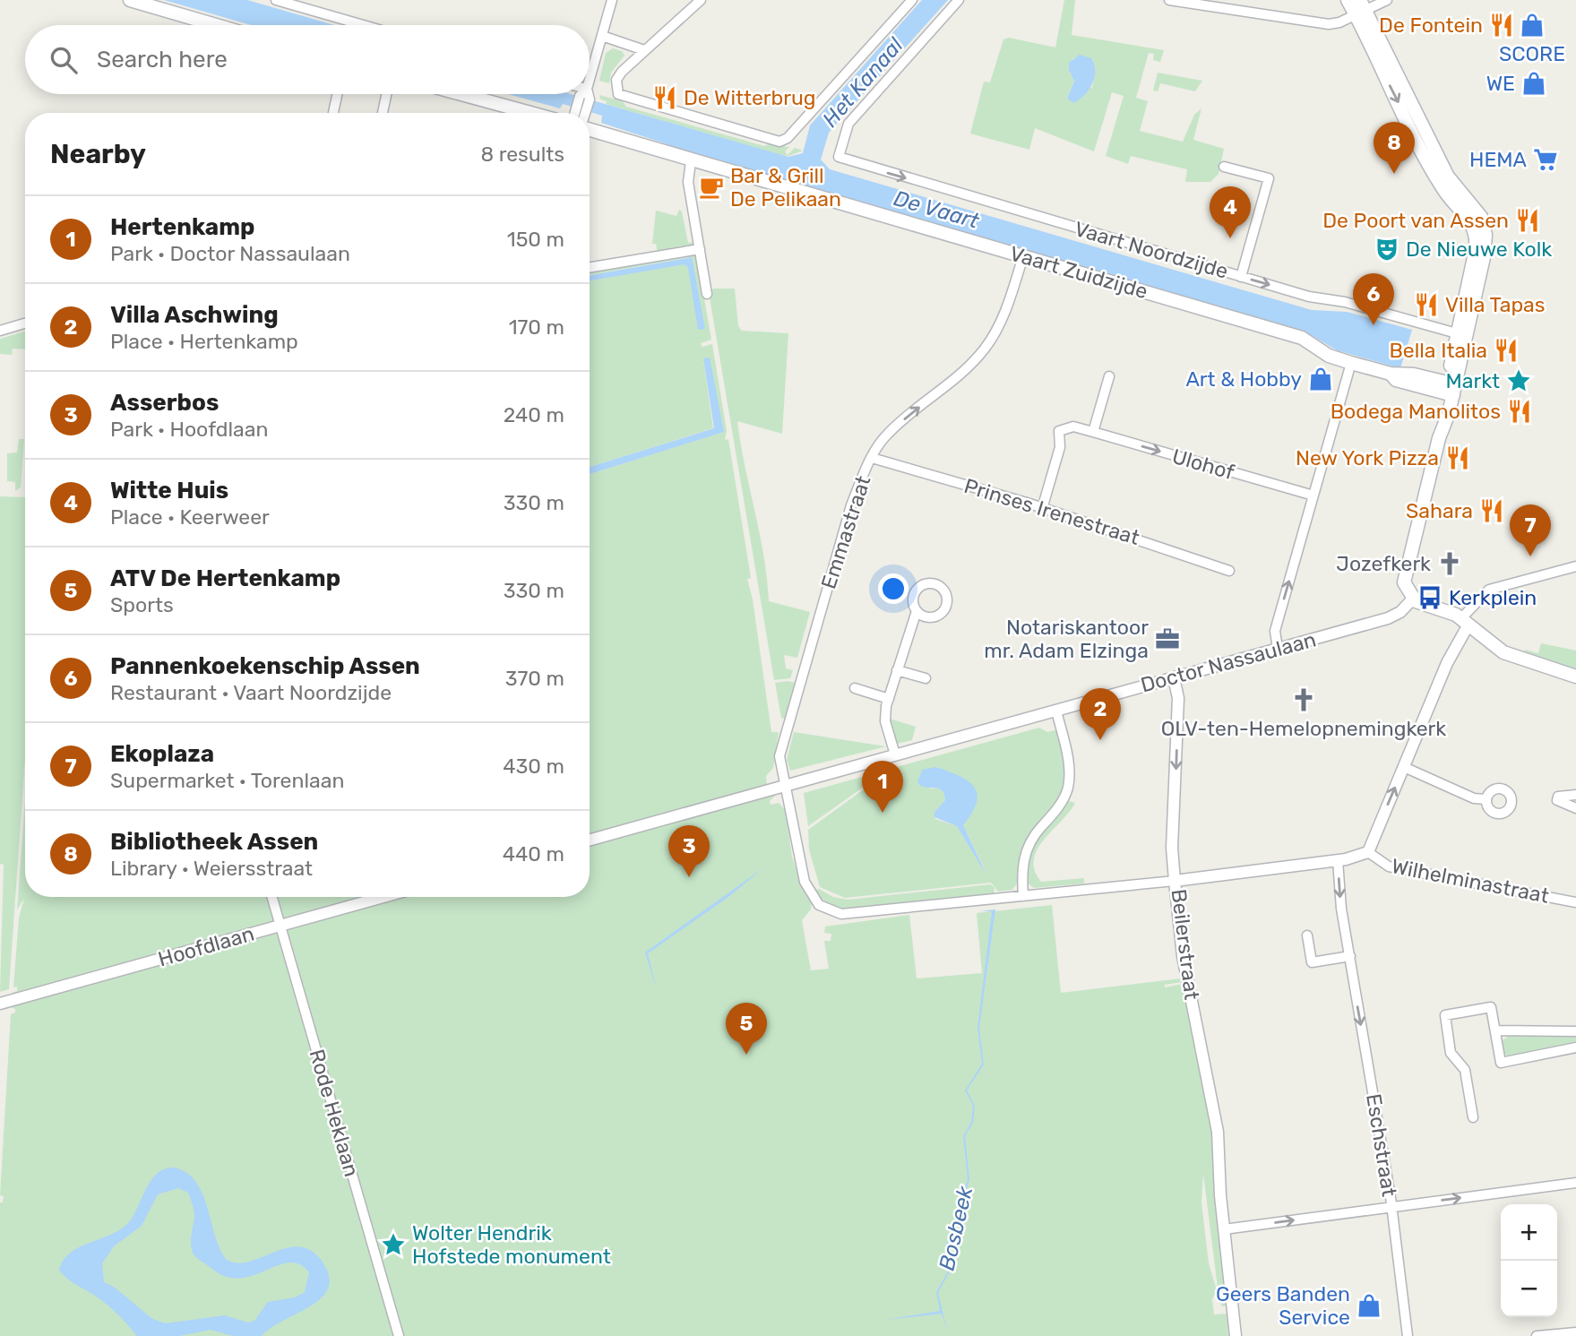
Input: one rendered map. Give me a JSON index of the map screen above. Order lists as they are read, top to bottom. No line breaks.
{"streets":{"main road":["Vaart Zuidzijde"],"street":["Vaart Noordzijde","Ulohof","Prinses Irenestraat","Emmastraat","Doctor Nassaulaan","Wilhelminastraat","Beilerstraat","Hoofdlaan","Rode Heklaan","Eschstraat"]},"crossings":[["Vaart Zuidzijde","Emmastraat"],["Ulohof","Prinses Irenestraat"],["Prinses Irenestraat","Emmastraat"],["Emmastraat","Doctor Nassaulaan"],["Emmastraat","Beilerstraat"],["Wilhelminastraat","Beilerstraat"],["Beilerstraat","Eschstraat"],["Hoofdlaan","Rode Heklaan"]],"one_way":["Ulohof","Eschstraat"],"water":["Het Kanaal","De Vaart","Bosbeek"],"places":{"restaurant":["De Fontein","De Witterbrug","De Poort van Assen","Villa Tapas","Bella Italia","Bodega Manolitos","New York Pizza","Sahara"],"shop":["SCORE","WE","Art & Hobby","Geers Banden Service"],"supermarket":["HEMA"],"cafe":["Bar & Grill De Pelikaan"],"theatre":["De Nieuwe Kolk"],"place":["Markt","Wolter Hendrik Hofstede monument"],"church":["Jozefkerk","OLV-ten-Hemelopnemingkerk"],"bus stop":["Kerkplein"],"office":["Notariskantoor mr. Adam Elzinga"]},"page":{"search":"Search here","heading":["Nearby","8 results"],"pins":["8","4","6","7","2","1","3","5"],"list":[{"mark":"1","name":"Hertenkamp","note":"Park · Doctor Nassaulaan","value":"150 m"},{"mark":"2","name":"Villa Aschwing","note":"Place · Hertenkamp","value":"170 m"},{"mark":"3","name":"Asserbos","note":"Park · Hoofdlaan","value":"240 m"},{"mark":"4","name":"Witte Huis","note":"Place · Keerweer","value":"330 m"},{"mark":"5","name":"ATV De Hertenkamp","note":"Sports","value":"330 m"},{"mark":"6","name":"Pannenkoekenschip Assen","note":"Restaurant · Vaart Noordzijde","value":"370 m"},{"mark":"7","name":"Ekoplaza","note":"Supermarket · Torenlaan","value":"430 m"},{"mark":"8","name":"Bibliotheek Assen","note":"Library · Weiersstraat","value":"440 m"}],"map_buttons":["+","−"]}}
